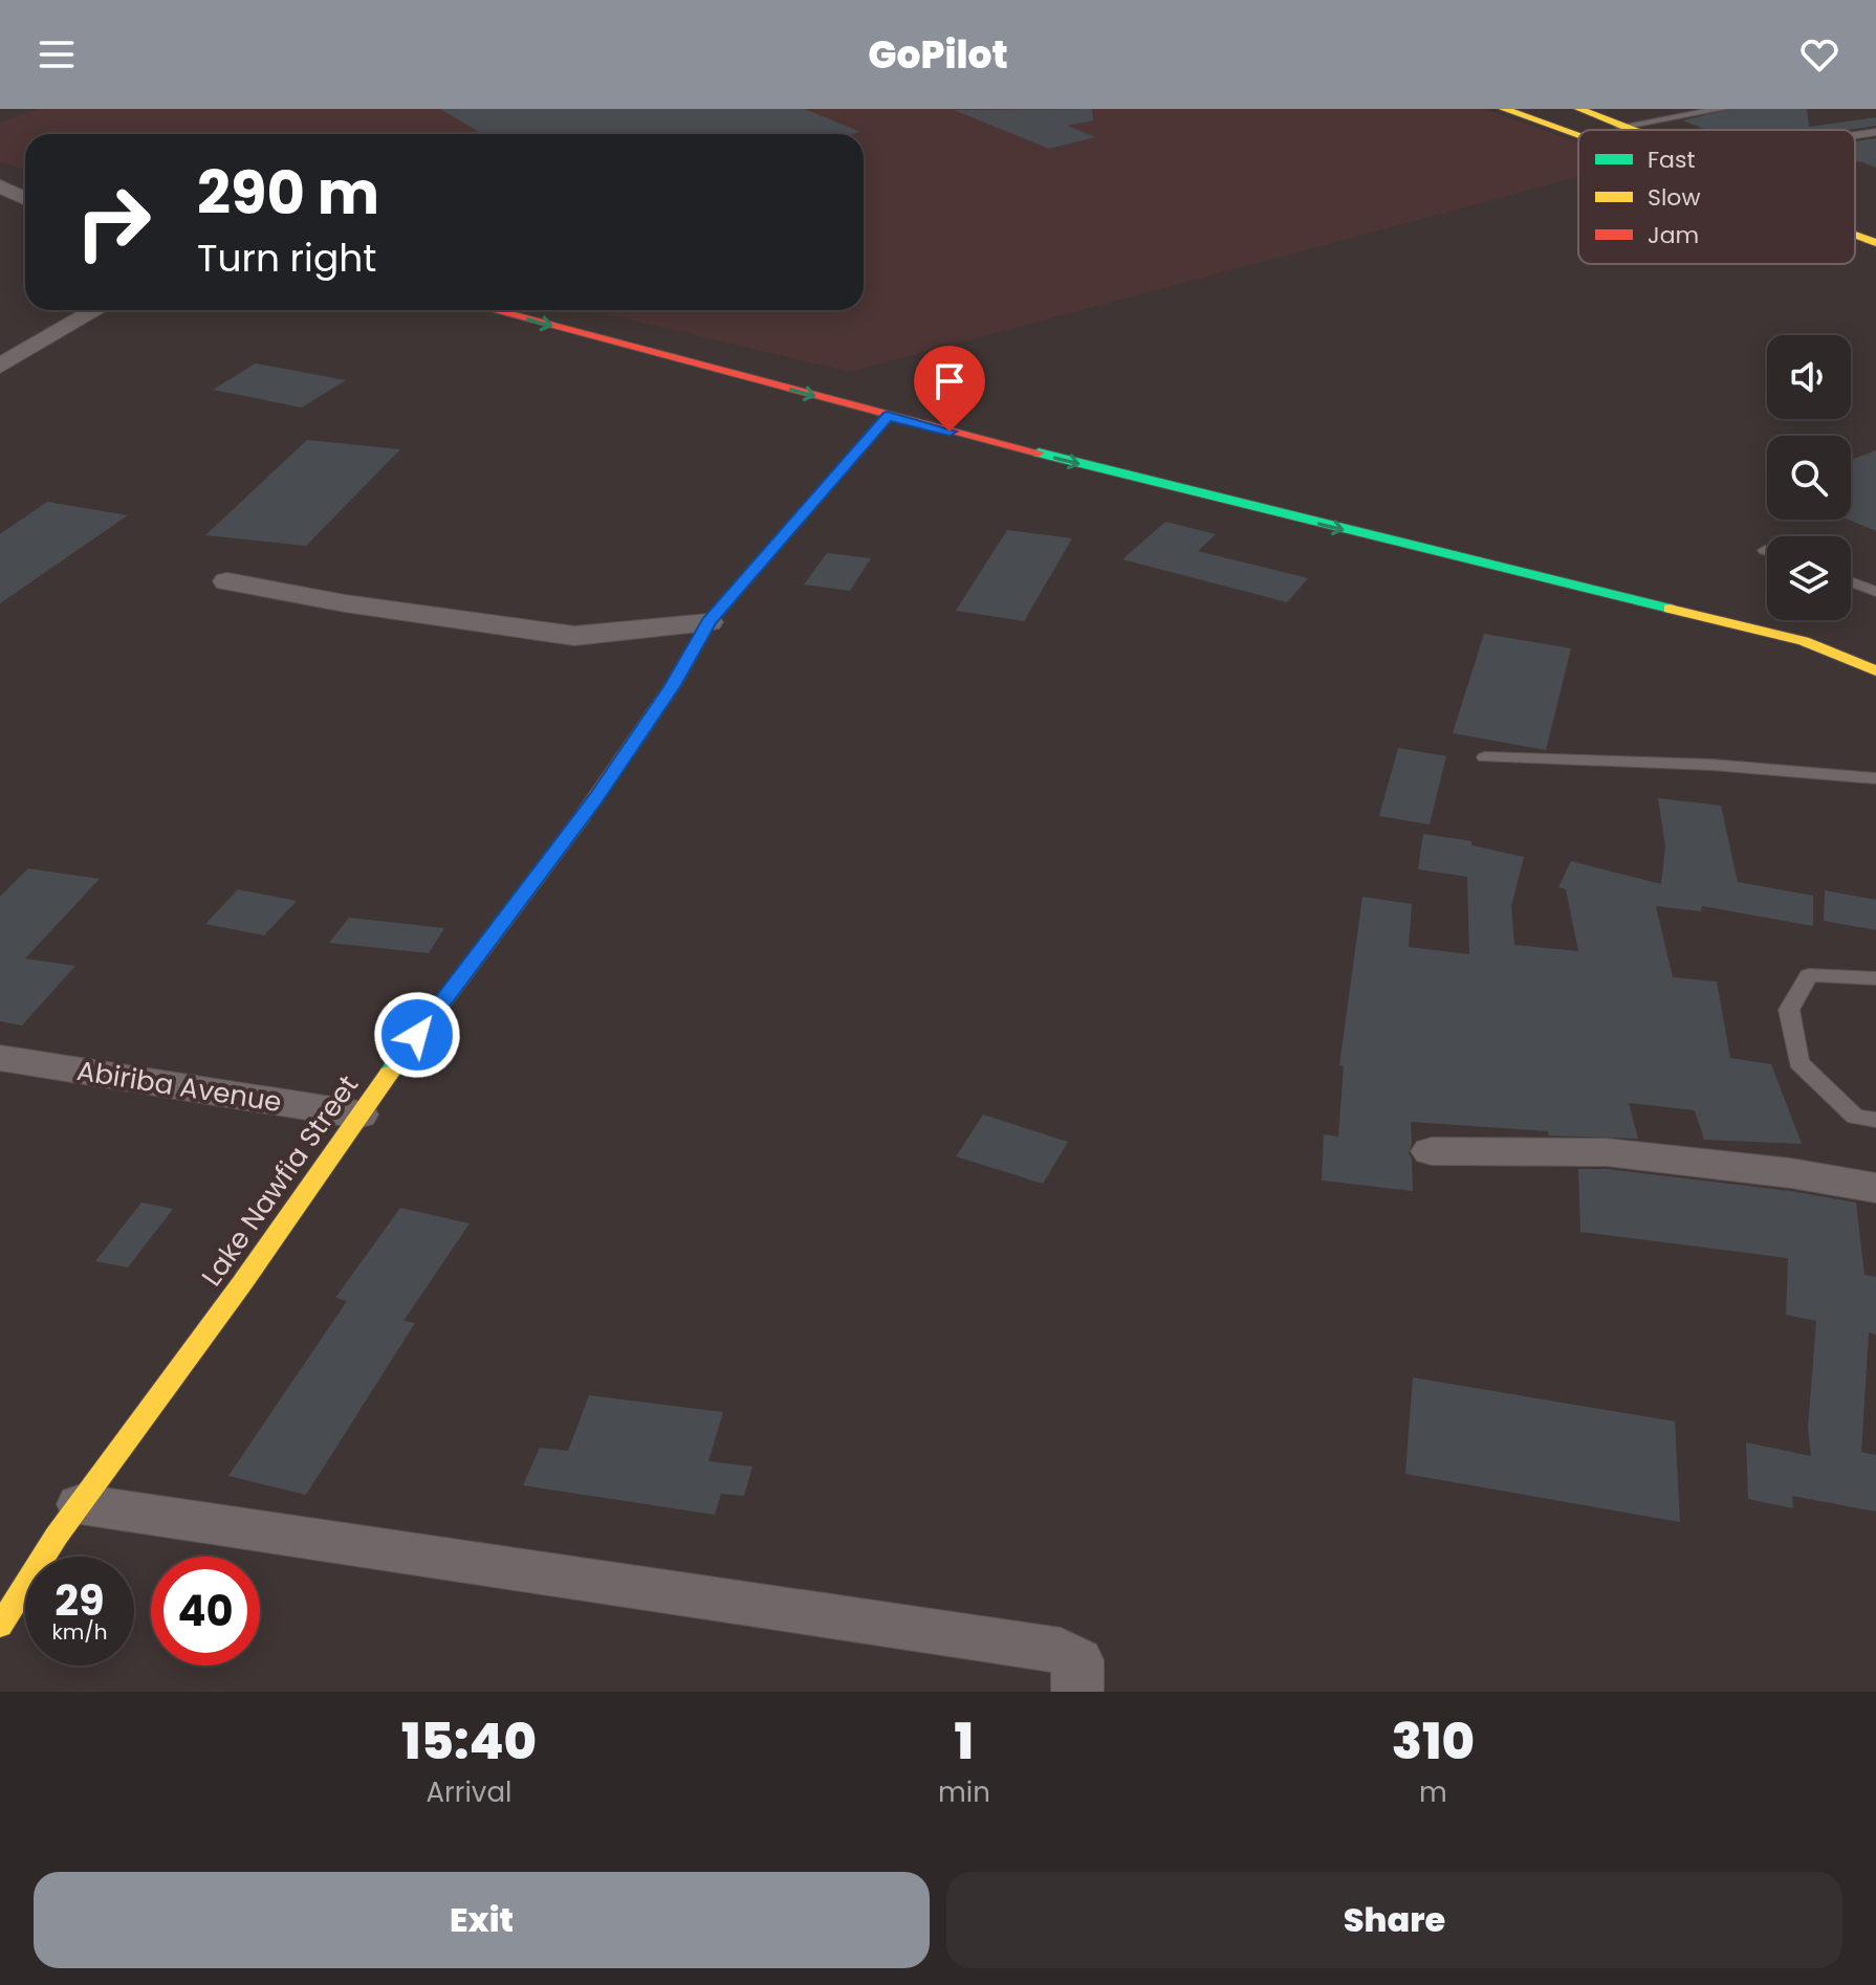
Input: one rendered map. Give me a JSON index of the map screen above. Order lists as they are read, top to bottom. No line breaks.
{"streets":{"street":["Abiriba Avenue","Lake Nawfia Street"]},"crossings":[["Abiriba Avenue","Lake Nawfia Street"]],"legend":["Fast","Slow","Jam"],"page":{"header":"GoPilot","turn":["290 m","Turn right"],"speed":"29 km/h","limit":"40","eta":["15:40","Arrival","1","min","310","m"],"buttons":["Exit","Share"]}}
